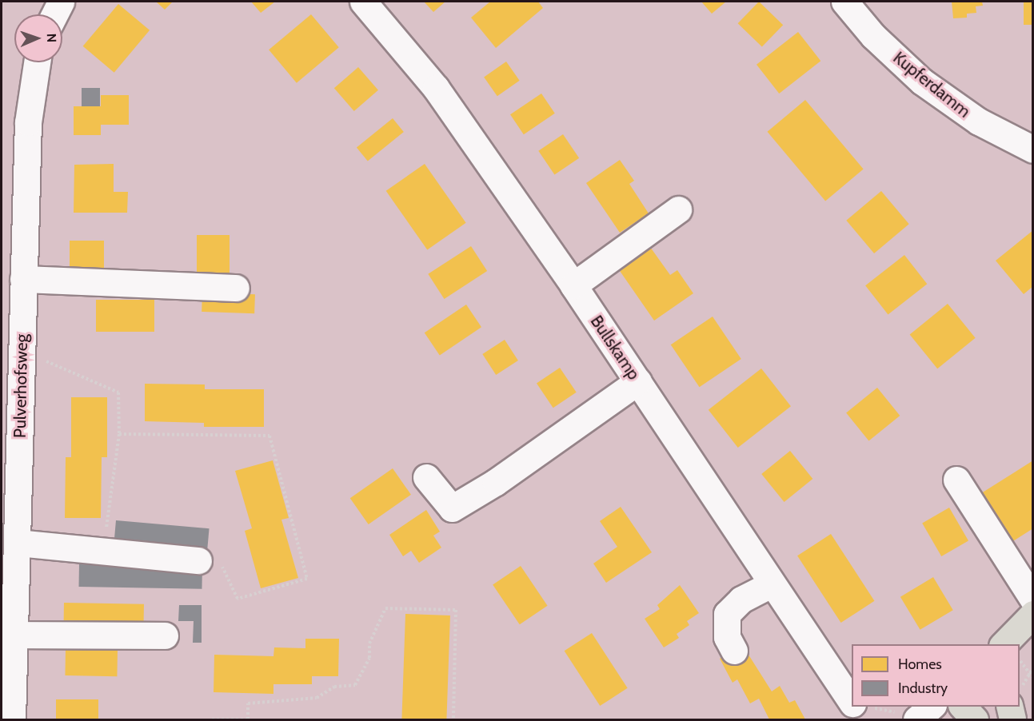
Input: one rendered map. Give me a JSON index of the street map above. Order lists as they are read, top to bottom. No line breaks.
{"streets":{"street":["Kupferdamm","Bullskamp","Pulverhofsweg"]},"legend":["Homes","Industry"],"north":"right"}
